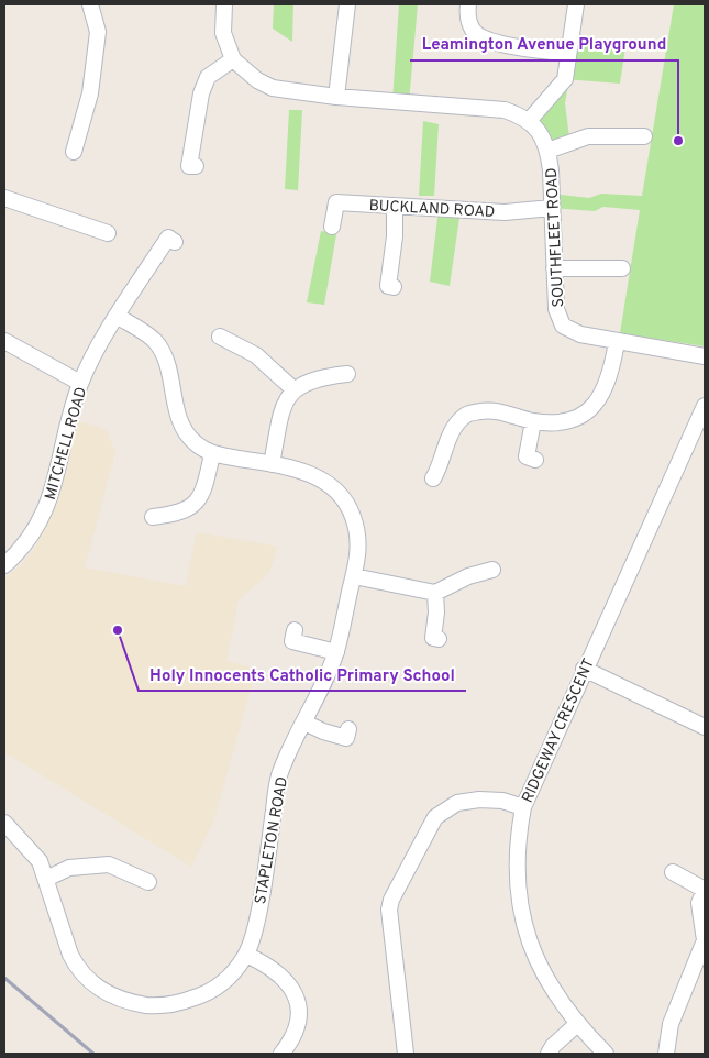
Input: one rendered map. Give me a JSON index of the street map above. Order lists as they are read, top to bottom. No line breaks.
{"streets":{"street":["BUCKLAND ROAD","SOUTHFLEET ROAD","MITCHELL ROAD","RIDGEWAY CRESCENT","STAPLETON ROAD"]},"crossings":[["BUCKLAND ROAD","SOUTHFLEET ROAD"],["MITCHELL ROAD","STAPLETON ROAD"]],"places":["Leamington Avenue Playground","Holy Innocents Catholic Primary School"]}
